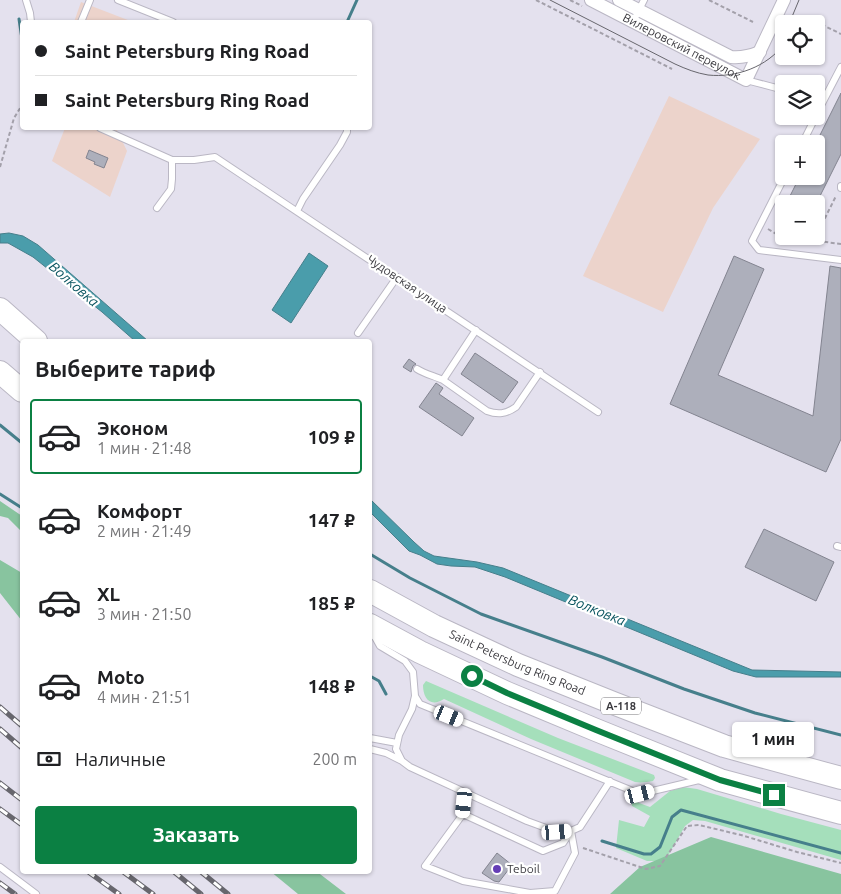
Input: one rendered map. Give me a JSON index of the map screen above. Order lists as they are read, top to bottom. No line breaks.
{"streets":{"highway":["Saint Petersburg Ring Road","А-118"],"street":["Вилеровский переулок"],"lane":["Чудовская улица"]},"water":["Волковка"],"places":["Teboil"],"page":{"map_buttons":["+","−"],"banner":["Saint Petersburg Ring Road","Saint Petersburg Ring Road"],"heading":"Выберите тариф","list":[{"name":"Эконом","note":"1 мин · 21:48","value":"109 ₽"},{"name":"Комфорт","note":"2 мин · 21:49","value":"147 ₽"},{"name":"XL","note":"3 мин · 21:50","value":"185 ₽"},{"name":"Moto","note":"4 мин · 21:51","value":"148 ₽"}],"bubble":"1 мин","pay":["Наличные","200 m"],"buttons":"Заказать"}}
